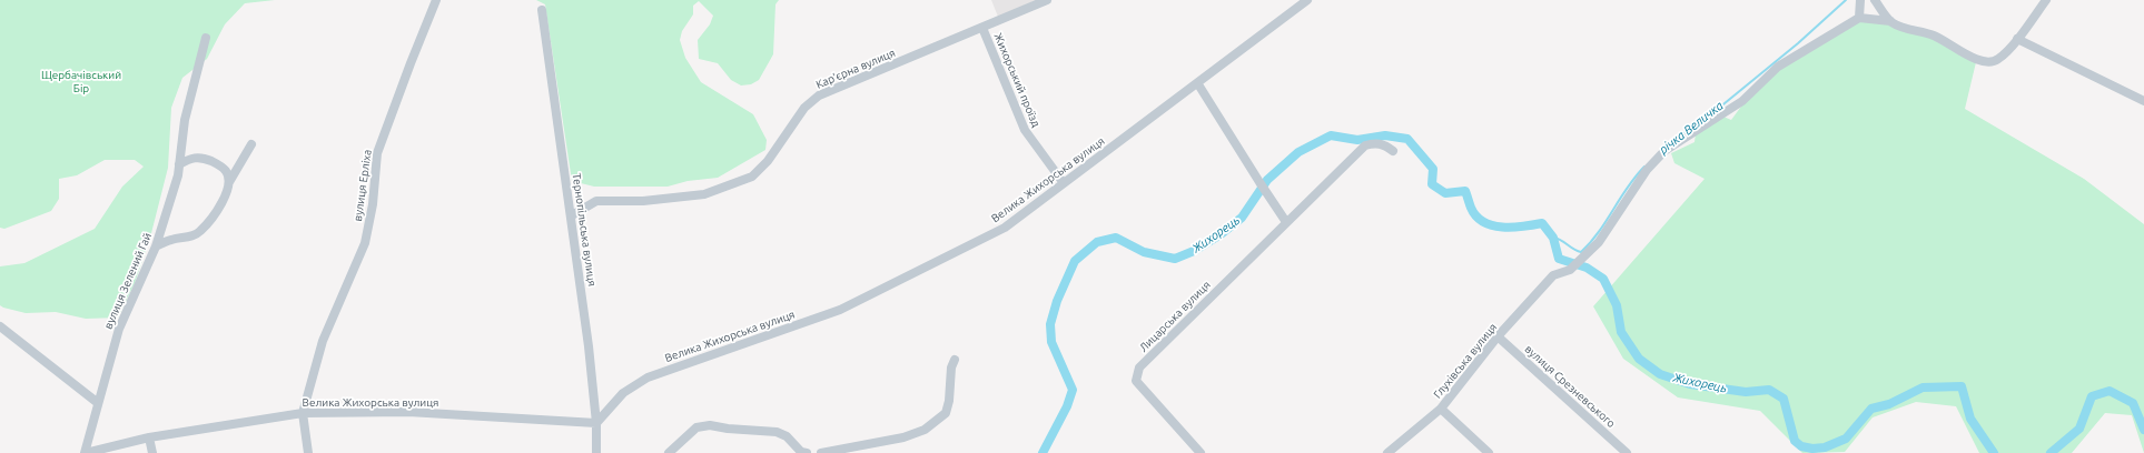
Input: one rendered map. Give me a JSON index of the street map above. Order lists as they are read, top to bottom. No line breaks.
{"streets":{"street":["Кар’єрна вулиця","Жихорський проїзд","Велика Жихорська вулиця","вулиця Ерліха","Тернопільська вулиця","вулиця Зелений Гай","Лицарська вулиця","Глухівська вулиця","вулиця Срезневського"]},"crossings":[["Кар’єрна вулиця","Жихорський проїзд"],["Кар’єрна вулиця","Тернопільська вулиця"],["Жихорський проїзд","Велика Жихорська вулиця"],["Велика Жихорська вулиця","вулиця Ерліха"],["Велика Жихорська вулиця","Тернопільська вулиця"],["Велика Жихорська вулиця","вулиця Зелений Гай"],["Глухівська вулиця","вулиця Срезневського"]],"water":["річка Величка","Жихорець"],"parks":["Щербачівський Бір"]}
